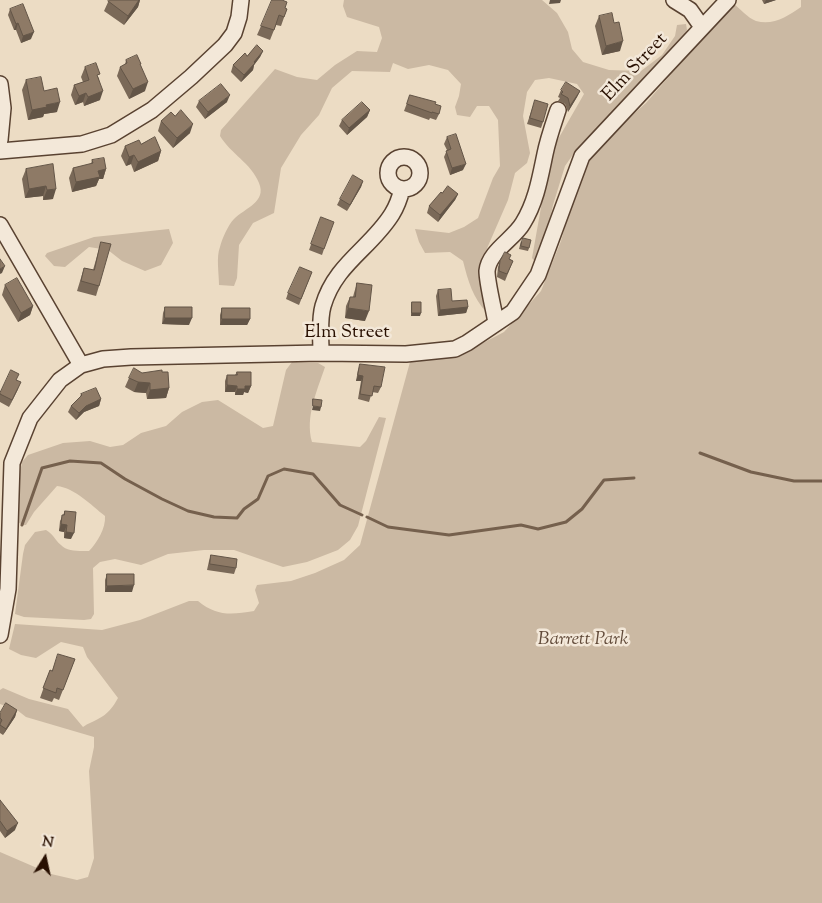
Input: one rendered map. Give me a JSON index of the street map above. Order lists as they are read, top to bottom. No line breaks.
{"streets":{"street":["Elm Street"]},"parks":["Barrett Park"],"north":"top"}
